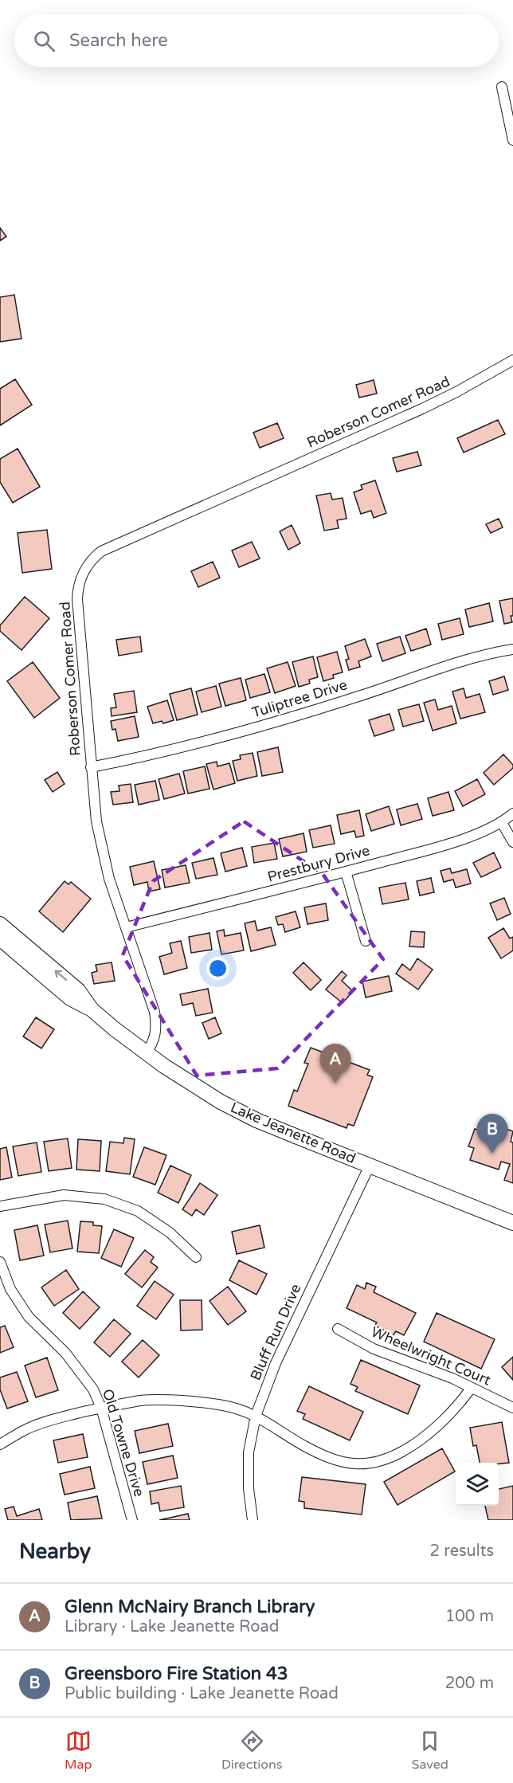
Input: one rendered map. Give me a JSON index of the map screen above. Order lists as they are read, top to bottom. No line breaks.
{"streets":{"street":["Roberson Comer Road","Tuliptree Drive","Prestbury Drive","Lake Jeanette Road","Bluff Run Drive","Wheelwright Court","Old Towne Drive"]},"crossings":[["Roberson Comer Road","Tuliptree Drive"],["Roberson Comer Road","Prestbury Drive"],["Roberson Comer Road","Lake Jeanette Road"],["Lake Jeanette Road","Bluff Run Drive"]],"page":{"search":"Search here","pins":["A","B"],"heading":["Nearby","2 results"],"list":[{"mark":"A","name":"Glenn McNairy Branch Library","note":"Library · Lake Jeanette Road","value":"100 m"},{"mark":"B","name":"Greensboro Fire Station 43","note":"Public building · Lake Jeanette Road","value":"200 m"}],"nav":["Map","Directions","Saved"]}}
